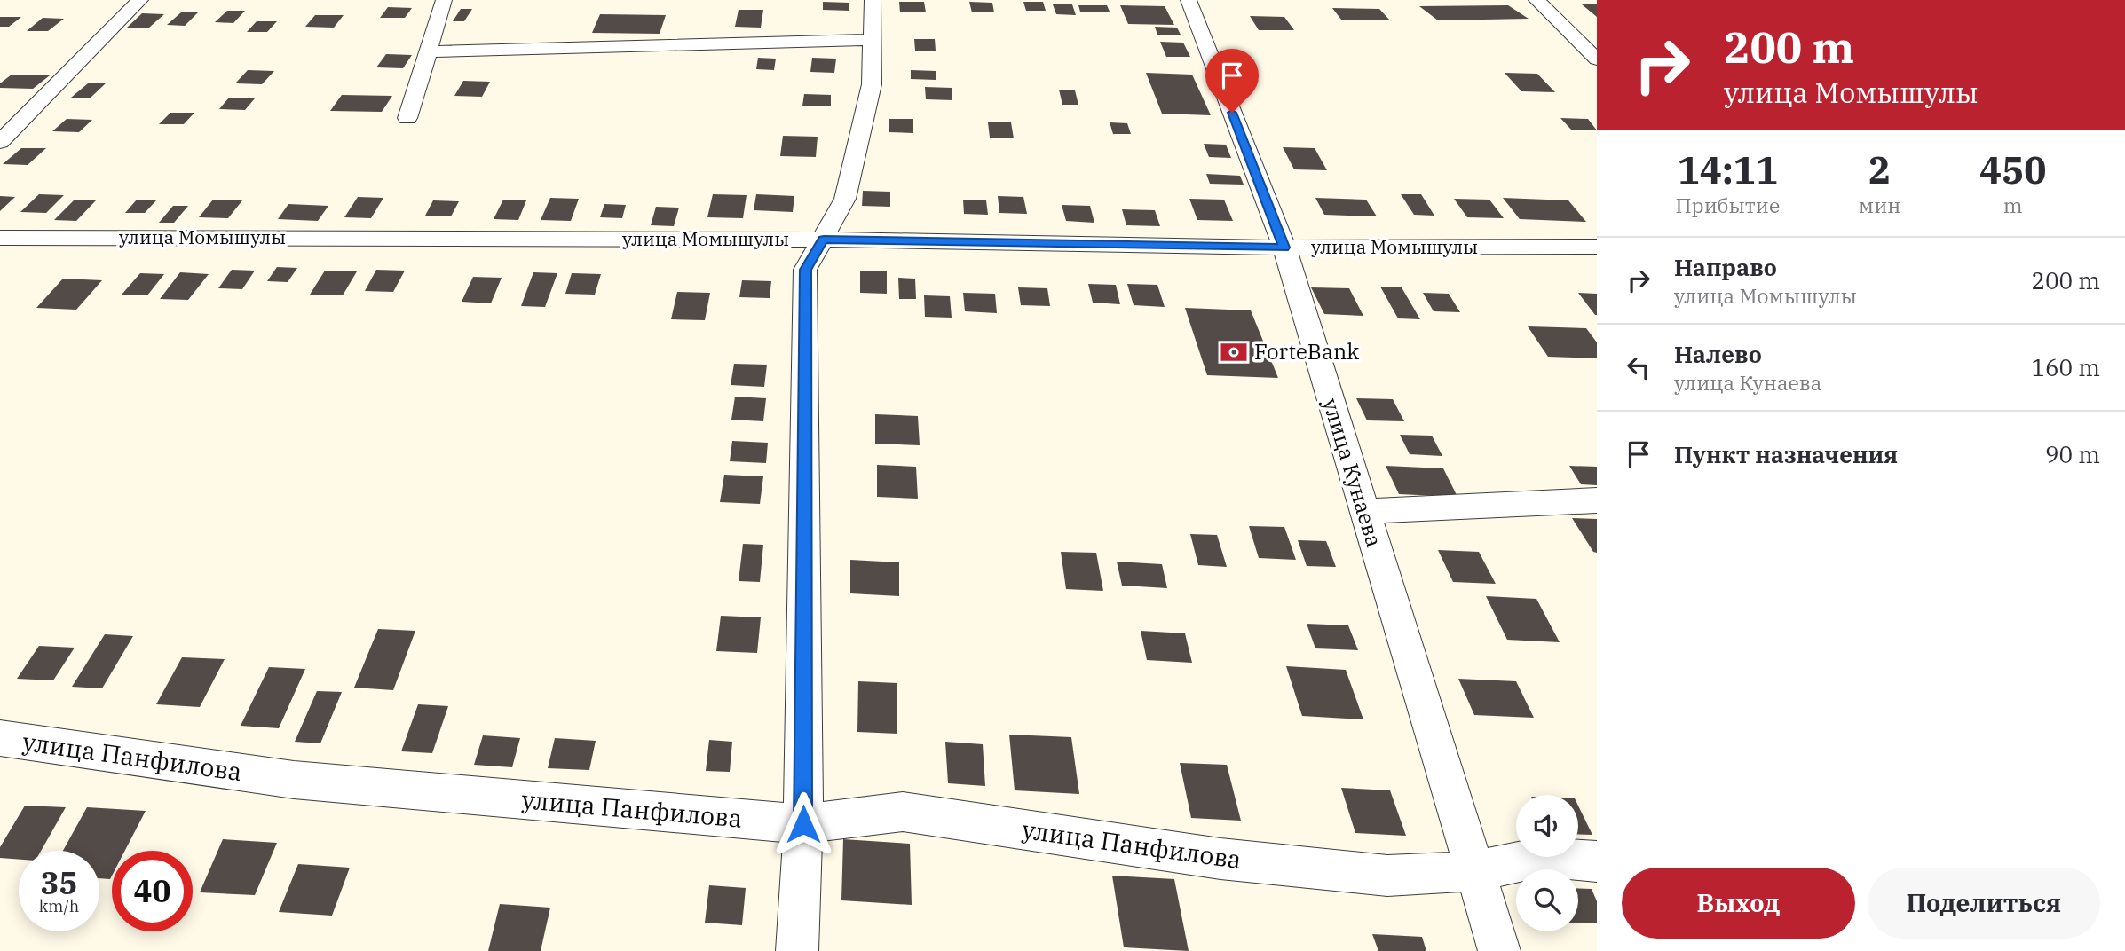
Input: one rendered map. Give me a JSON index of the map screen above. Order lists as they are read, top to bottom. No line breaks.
{"streets":{"street":["улица Момышулы","улица Кунаева","улица Панфилова"]},"crossings":[["улица Момышулы","улица Кунаева"],["улица Кунаева","улица Панфилова"]],"places":{"bank":["ForteBank"]},"page":{"turn":["200 m","улица Момышулы"],"eta":["14:11","Прибытие","2","мин","450","m"],"list":[{"name":"Направо","note":"улица Момышулы","value":"200 m"},{"name":"Налево","note":"улица Кунаева","value":"160 m"},{"name":"Пункт назначения","value":"90 m"}],"speed":"35 km/h","limit":"40","buttons":["Выход","Поделиться"]}}
